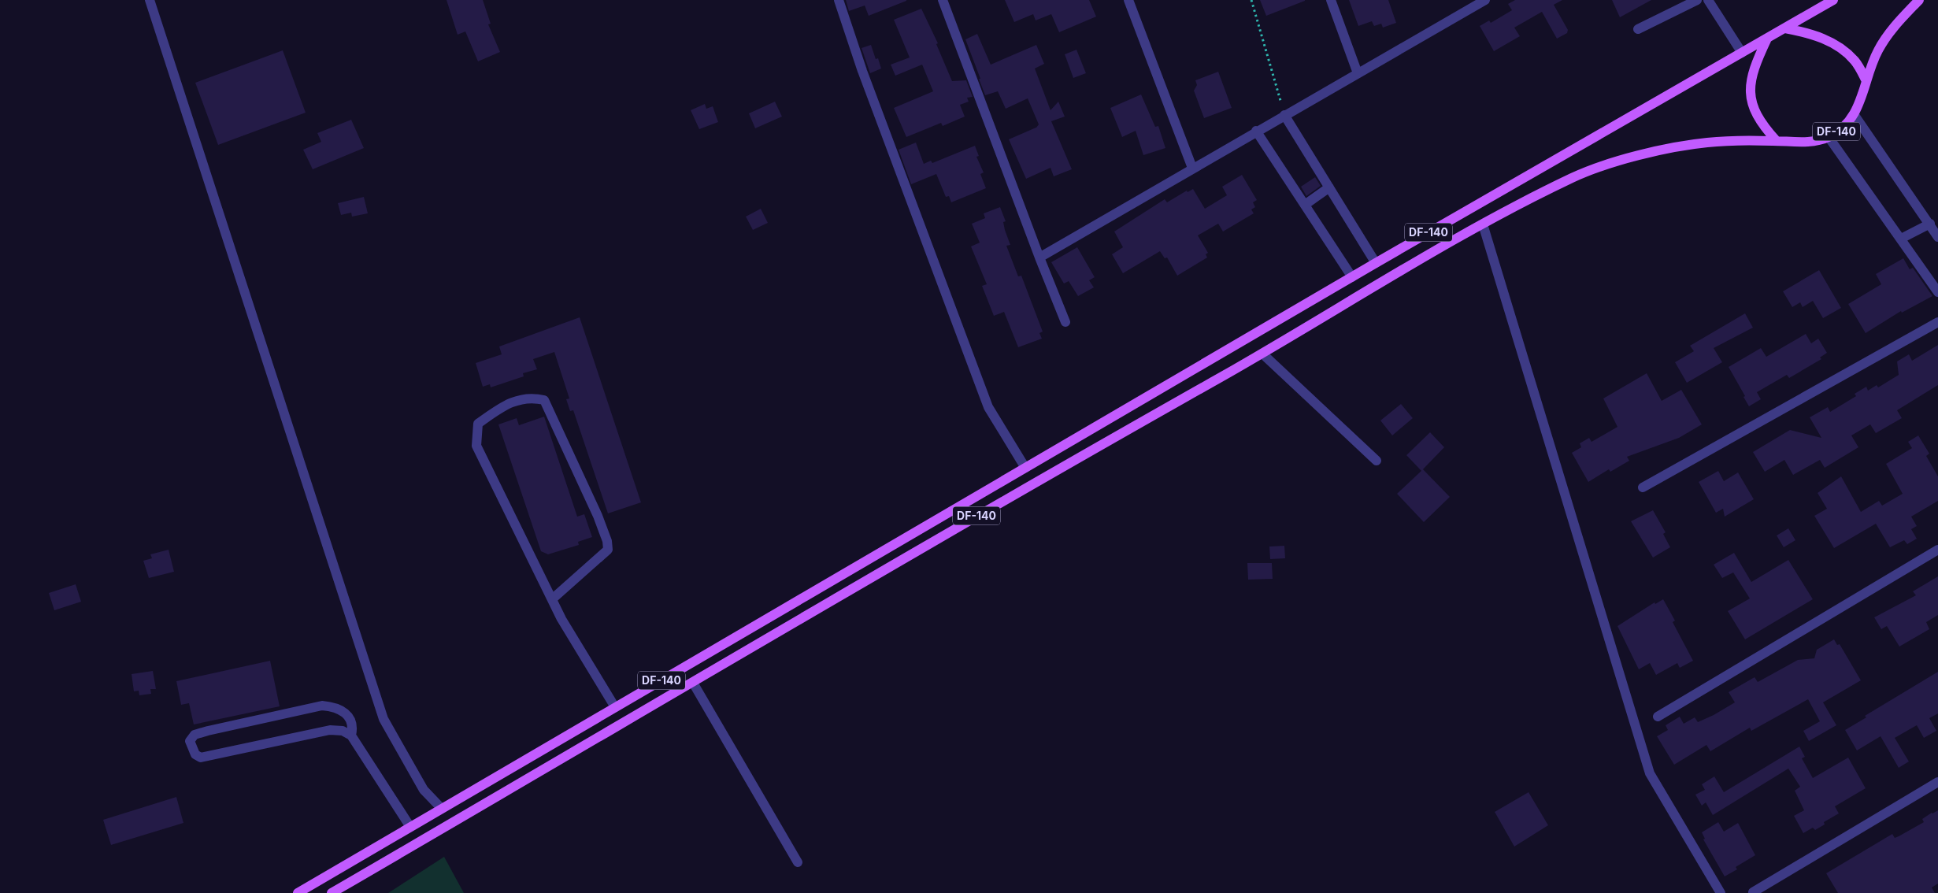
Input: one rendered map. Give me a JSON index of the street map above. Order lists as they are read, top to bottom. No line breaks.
{"streets":{"main road":["DF-140"]}}
